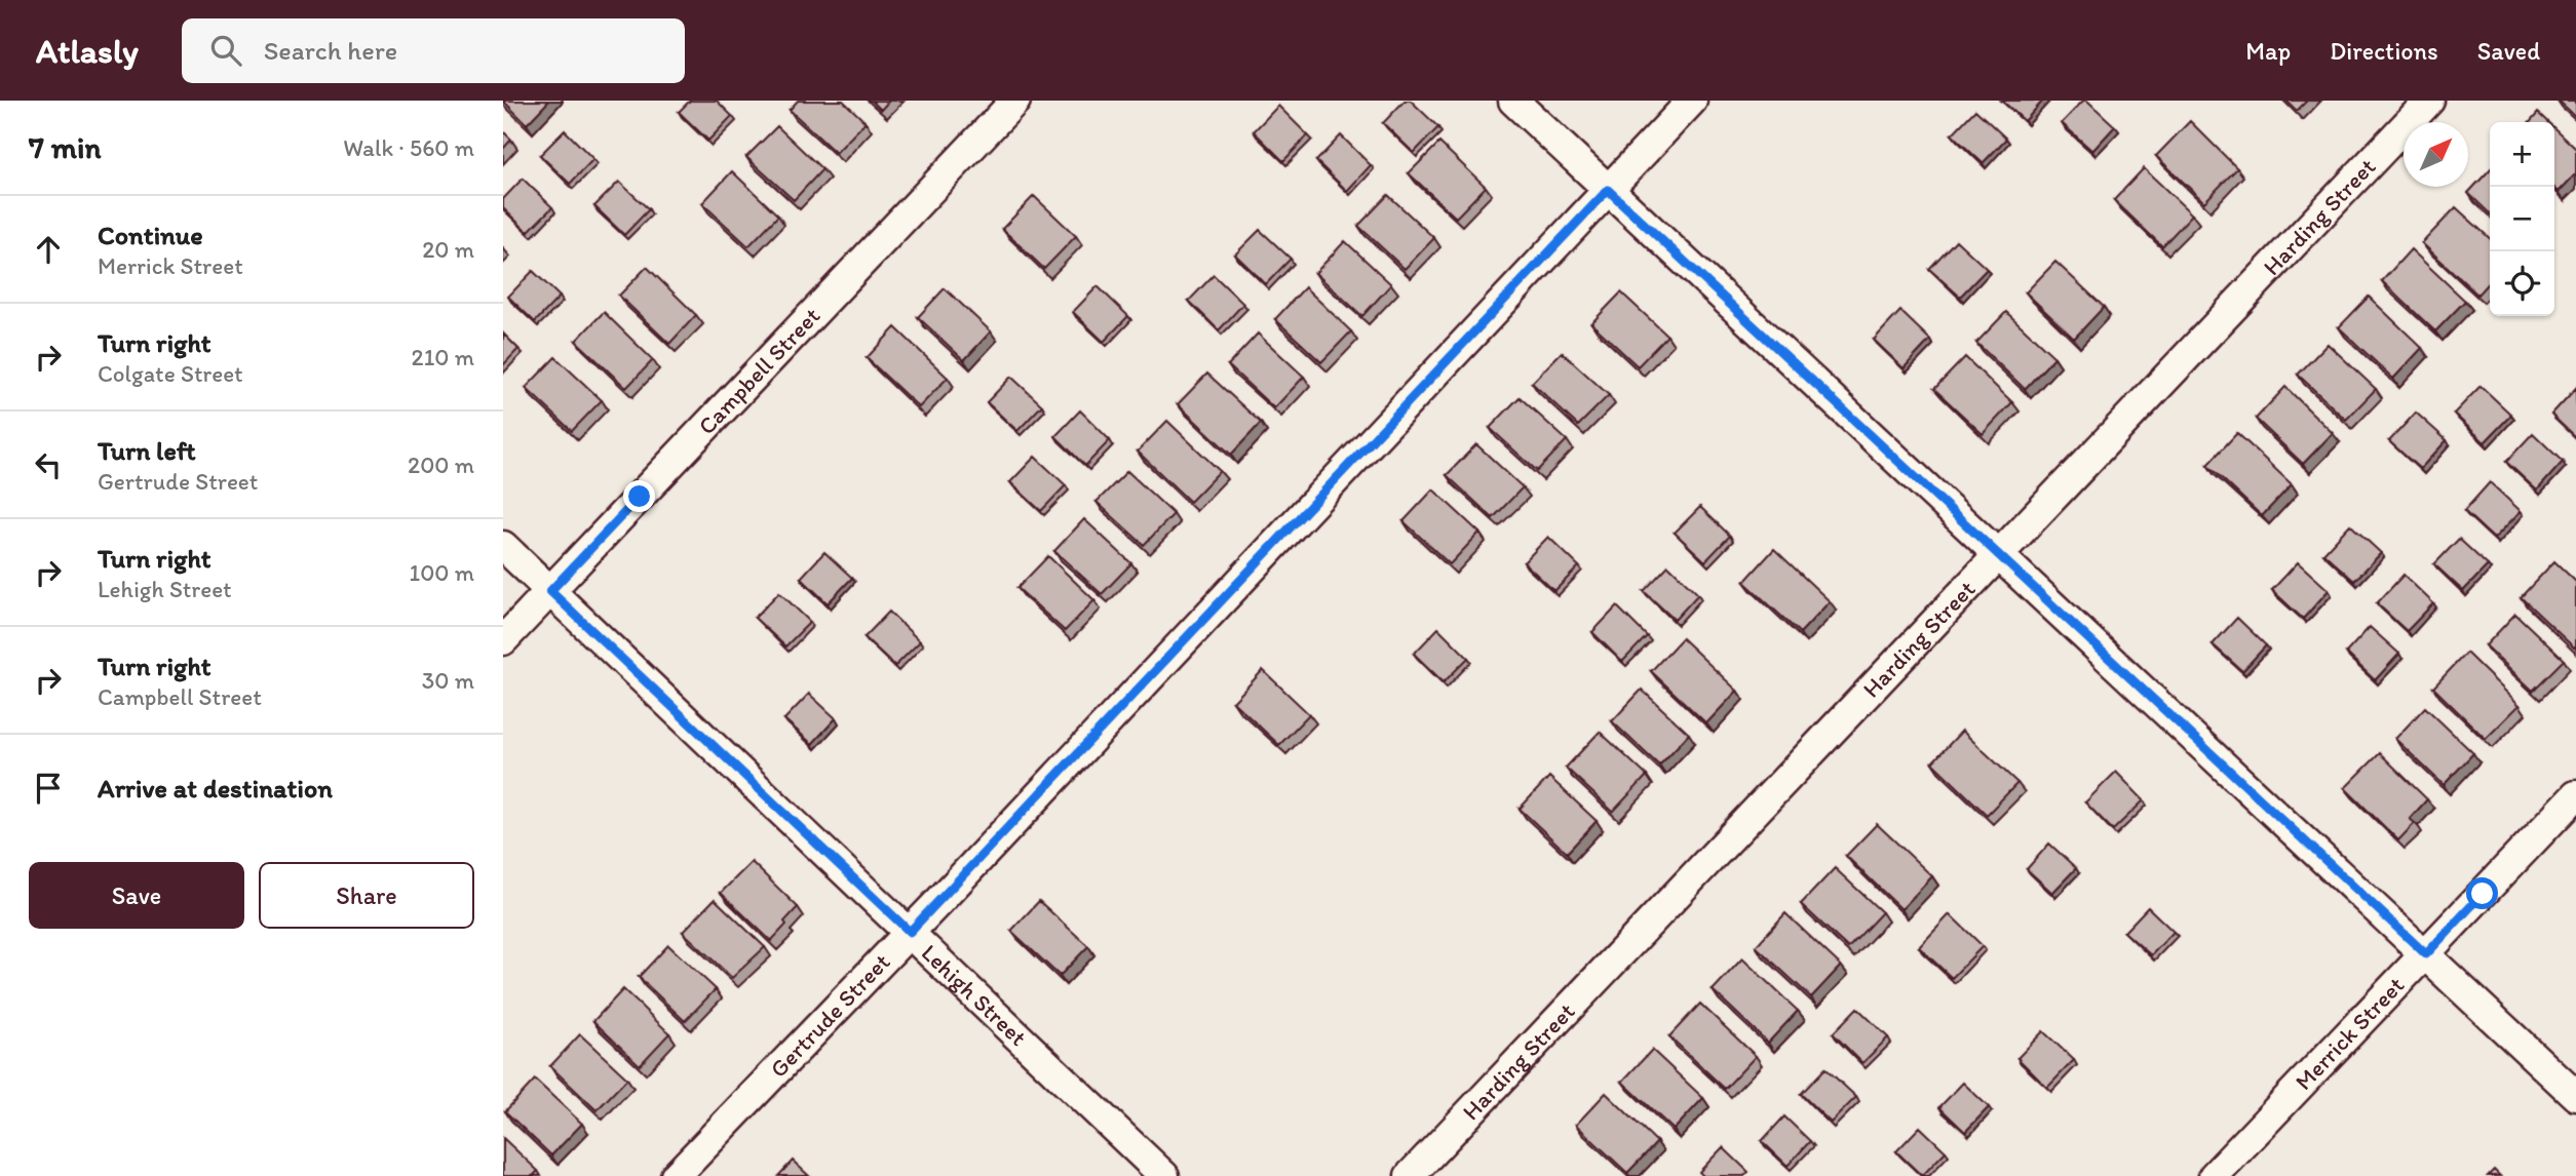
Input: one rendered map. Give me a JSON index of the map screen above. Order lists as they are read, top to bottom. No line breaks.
{"streets":{"street":["Harding Street","Campbell Street","Lehigh Street","Gertrude Street","Merrick Street"]},"crossings":[["Campbell Street","Lehigh Street"],["Lehigh Street","Gertrude Street"]],"north":"top right","page":{"header":"Atlasly","search":"Search here","nav":["Map","Directions","Saved"],"heading":["7 min","Walk · 560 m"],"map_buttons":["+","−"],"list":[["Continue","Merrick Street","20 m"],["Turn right","Colgate Street","210 m"],["Turn left","Gertrude Street","200 m"],["Turn right","Lehigh Street","100 m"],["Turn right","Campbell Street","30 m"],"Arrive at destination"],"buttons":["Save","Share"]}}
